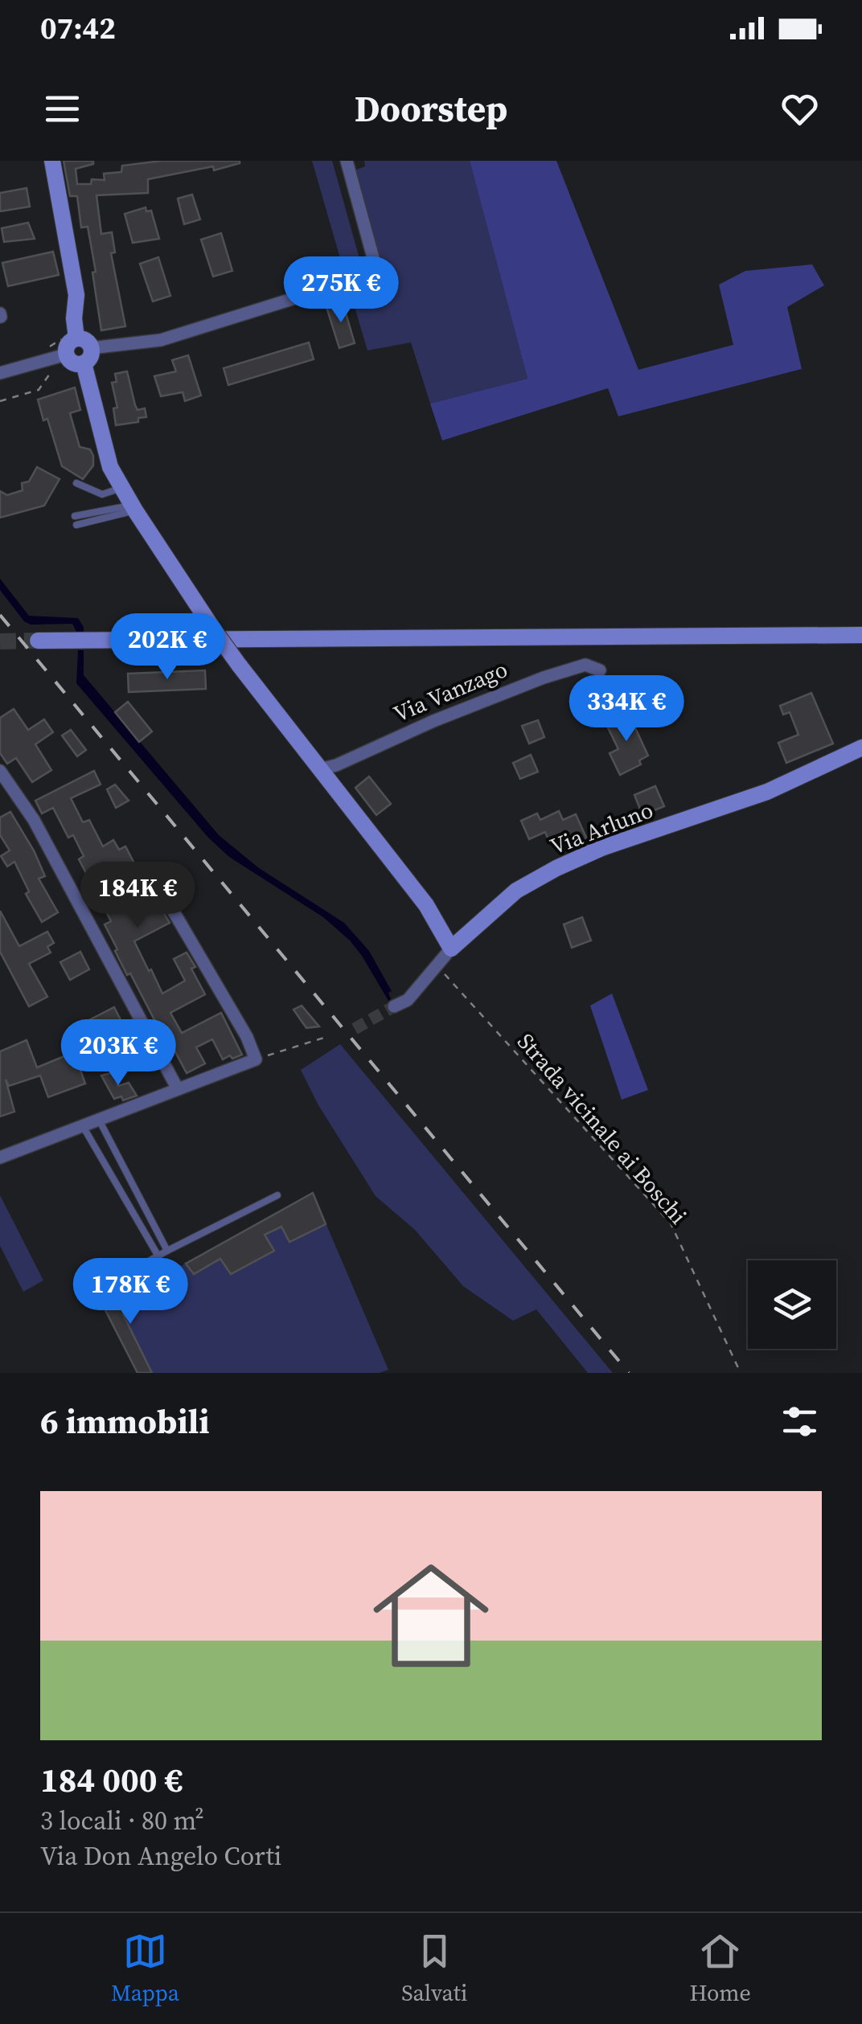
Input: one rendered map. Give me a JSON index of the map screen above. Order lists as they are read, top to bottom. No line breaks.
{"streets":{"street":["Via Vanzago","Via Arluno"],"path":["Strada vicinale ai Boschi"]},"crossings":[["Via Arluno","Strada vicinale ai Boschi"]],"page":{"status":"07:42","header":"Doorstep","price":["275K €","202K €","334K €","184K €","203K €","178K €"],"heading":"6 immobili","list":[{"name":"184 000 €","note":"3 locali · 80 m² · Via Don Angelo Corti"}],"tabs":["Mappa","Salvati","Home"]}}
